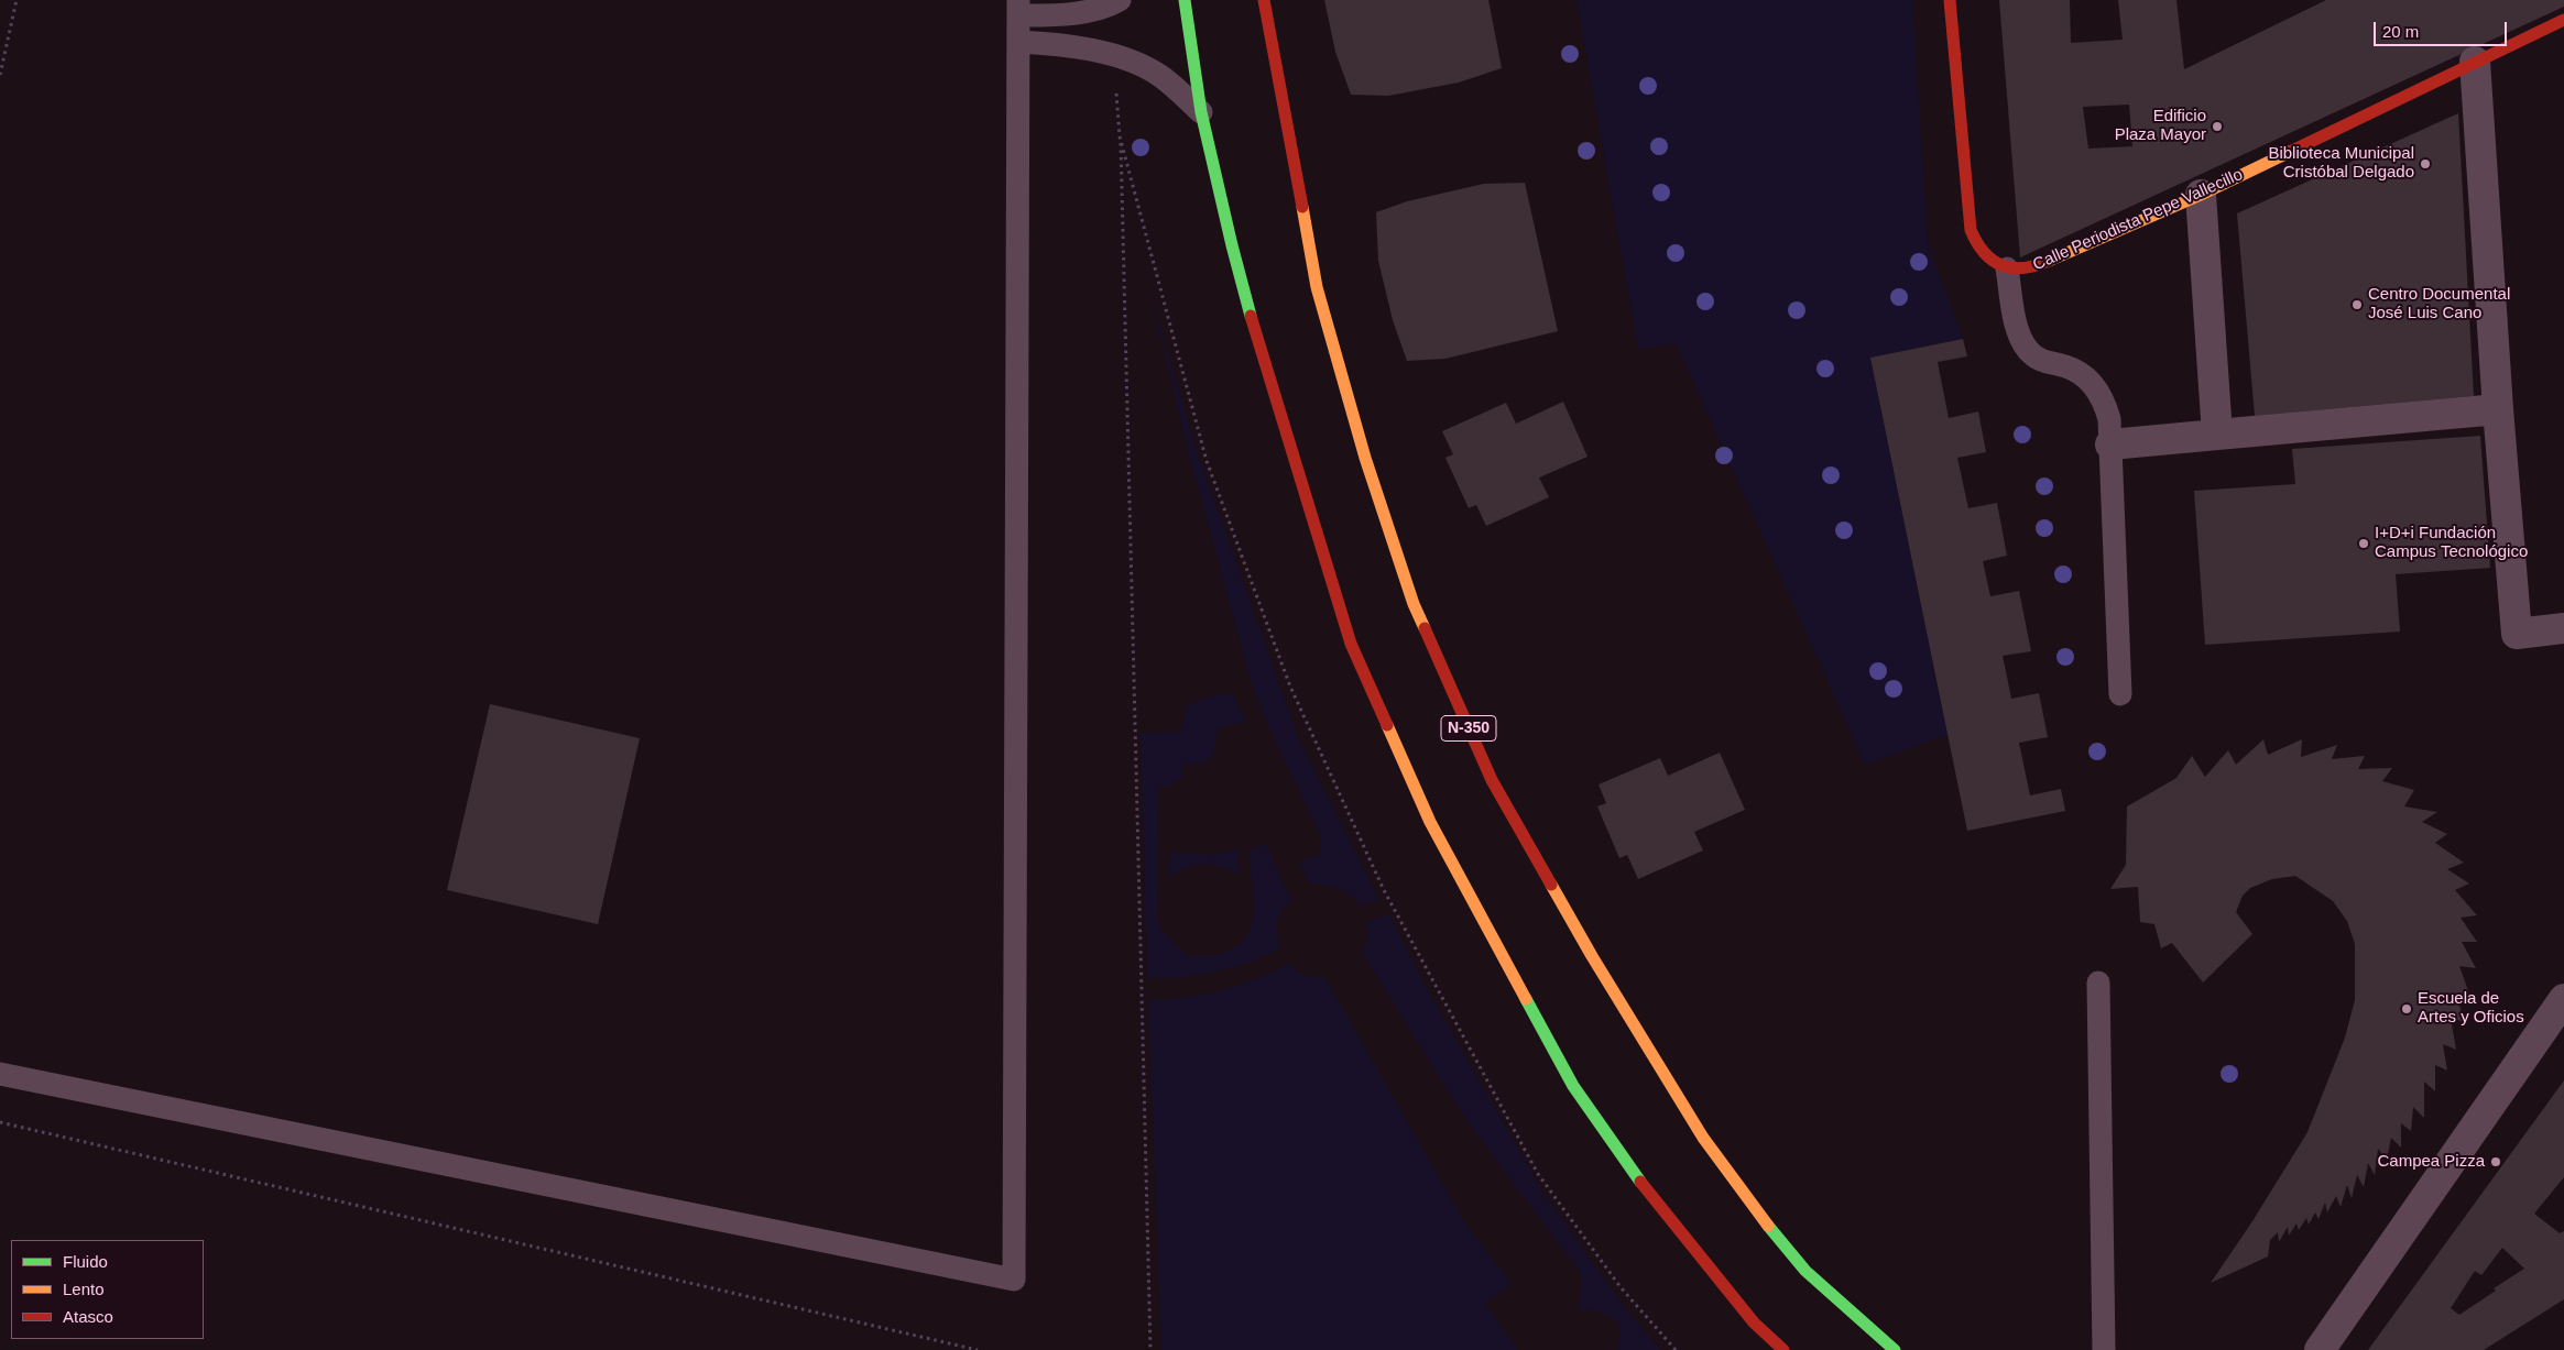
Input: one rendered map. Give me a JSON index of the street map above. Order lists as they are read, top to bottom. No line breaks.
{"streets":{"main road":["Calle Periodista Pepe Vallecillo","N-350"]},"places":["Edificio Plaza Mayor","Biblioteca Municipal Cristóbal Delgado","Centro Documental José Luis Cano","I+D+i Fundación Campus Tecnológico","Escuela de Artes y Oficios","Campea Pizza"],"legend":["Fluido","Lento","Atasco"],"scale_bar":"20 m"}
